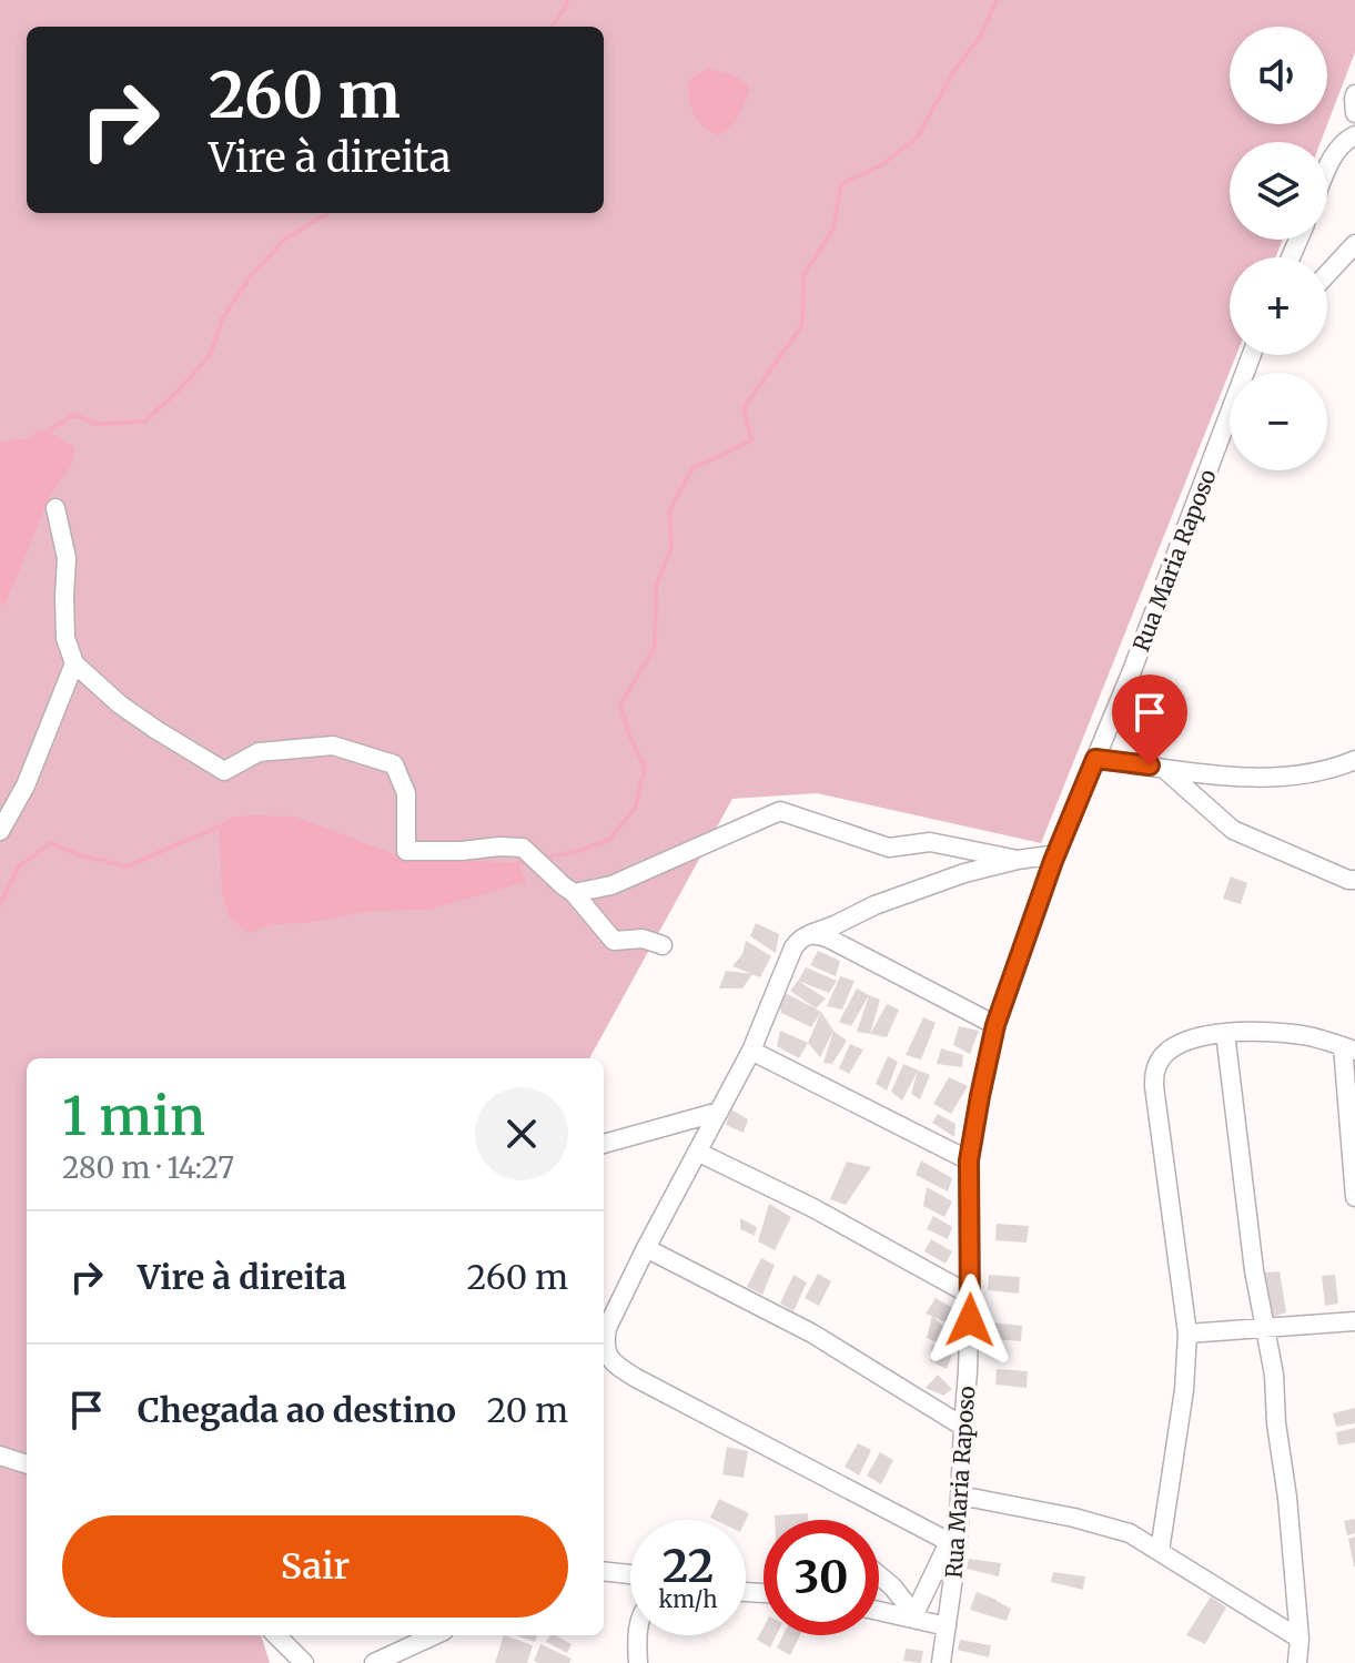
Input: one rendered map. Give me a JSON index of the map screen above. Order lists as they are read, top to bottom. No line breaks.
{"streets":{"street":["Rua Maria Raposo"]},"page":{"map_buttons":["+","−"],"turn":["260 m","Vire à direita"],"heading":["1 min","280 m · 14:27"],"list":[{"name":"Vire à direita","value":"260 m"},{"name":"Chegada ao destino","value":"20 m"}],"buttons":"Sair","speed":"22 km/h","limit":"30"}}
